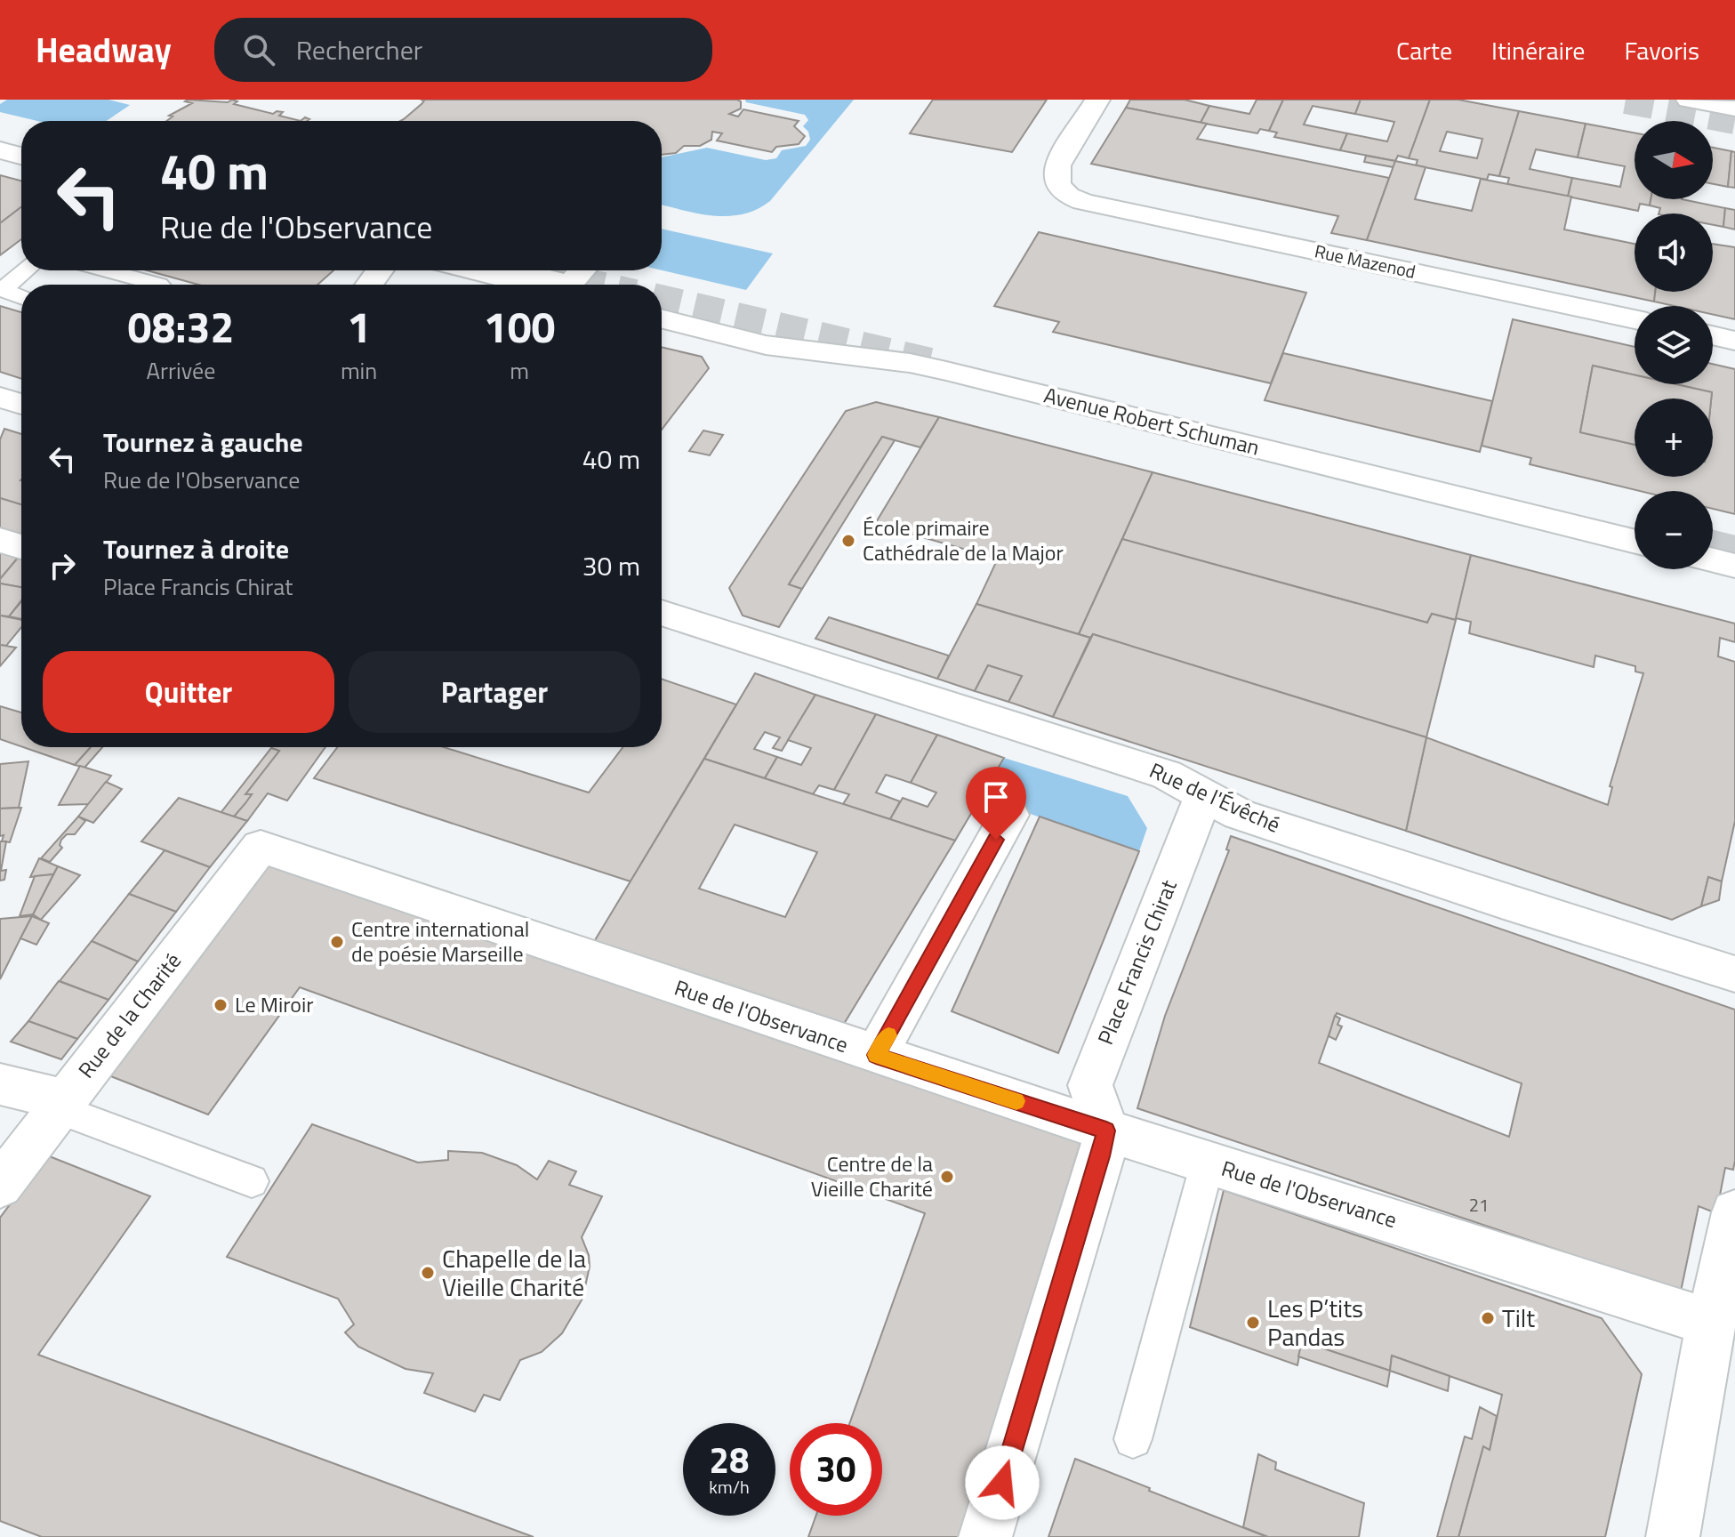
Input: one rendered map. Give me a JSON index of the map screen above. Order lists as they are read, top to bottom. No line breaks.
{"streets":{"street":["Rue Mazenod","Avenue Robert Schuman","Rue de l'Évêché","Place Francis Chirat","Rue de la Charité","Rue de l'Observance"]},"crossings":[["Rue de l'Évêché","Place Francis Chirat"],["Place Francis Chirat","Rue de l'Observance"],["Rue de la Charité","Rue de l'Observance"]],"places":["École primaire Cathédrale de la Major","Centre international de poésie Marseille","Le Miroir","Centre de la Vieille Charité","Chapelle de la Vieille Charité","Tilt","Les P’tits Pandas"],"house_numbers":["21"],"north":"right","page":{"header":"Headway","search":"Rechercher","nav":["Carte","Itinéraire","Favoris"],"map_buttons":["+","−"],"turn":["40 m","Rue de l'Observance"],"eta":["08:32","Arrivée","1","min","100","m"],"list":[{"name":"Tournez à gauche","note":"Rue de l'Observance","value":"40 m"},{"name":"Tournez à droite","note":"Place Francis Chirat","value":"30 m"}],"buttons":["Quitter","Partager"],"speed":"28 km/h","limit":"30"}}
